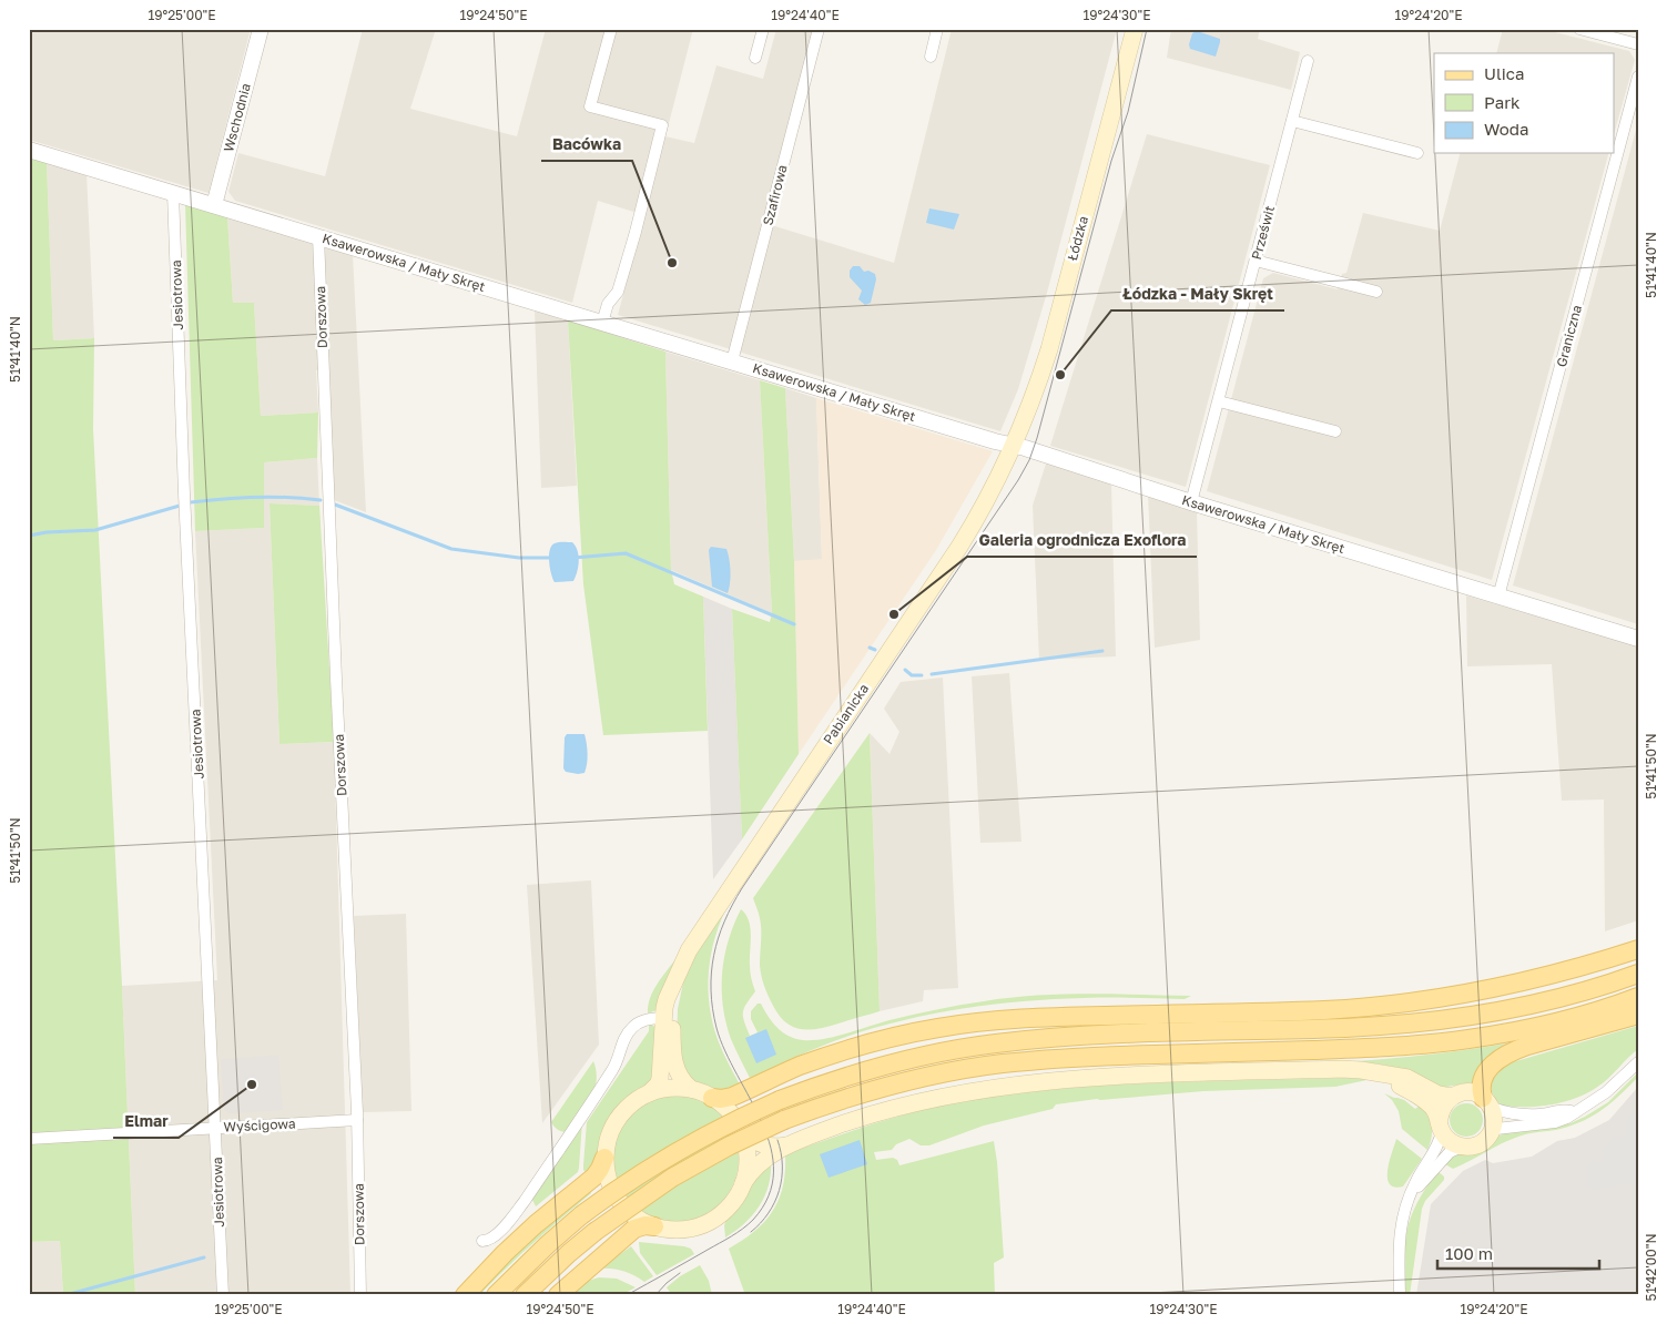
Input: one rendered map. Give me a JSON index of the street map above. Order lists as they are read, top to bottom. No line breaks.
{"streets":{"main road":["Łódzka","Pabianicka"],"street":["Wschodnia","Szafirowa","Prześwit","Ksawerowska / Mały Skręt","Jesiotrowa","Dorszowa","Graniczna","Wyścigowa"]},"crossings":[["Wschodnia","Ksawerowska / Mały Skręt"],["Szafirowa","Ksawerowska / Mały Skręt"],["Prześwit","Ksawerowska / Mały Skręt"],["Łódzka","Ksawerowska / Mały Skręt"],["Łódzka","Pabianicka"],["Ksawerowska / Mały Skręt","Jesiotrowa"],["Ksawerowska / Mały Skręt","Dorszowa"],["Ksawerowska / Mały Skręt","Graniczna"],["Ksawerowska / Mały Skręt","Pabianicka"],["Jesiotrowa","Wyścigowa"],["Dorszowa","Wyścigowa"]],"places":["Bacówka","Łódzka - Mały Skręt","Galeria ogrodnicza Exoflora","Elmar"],"legend":["Ulica","Park","Woda"],"scale_bar":"100 m","coordinates":["19°25'00\"E","19°24'50\"E","19°24'40\"E","19°24'30\"E","19°24'20\"E","51°41'40\"N","51°41'50\"N","51°42'00\"N"]}
